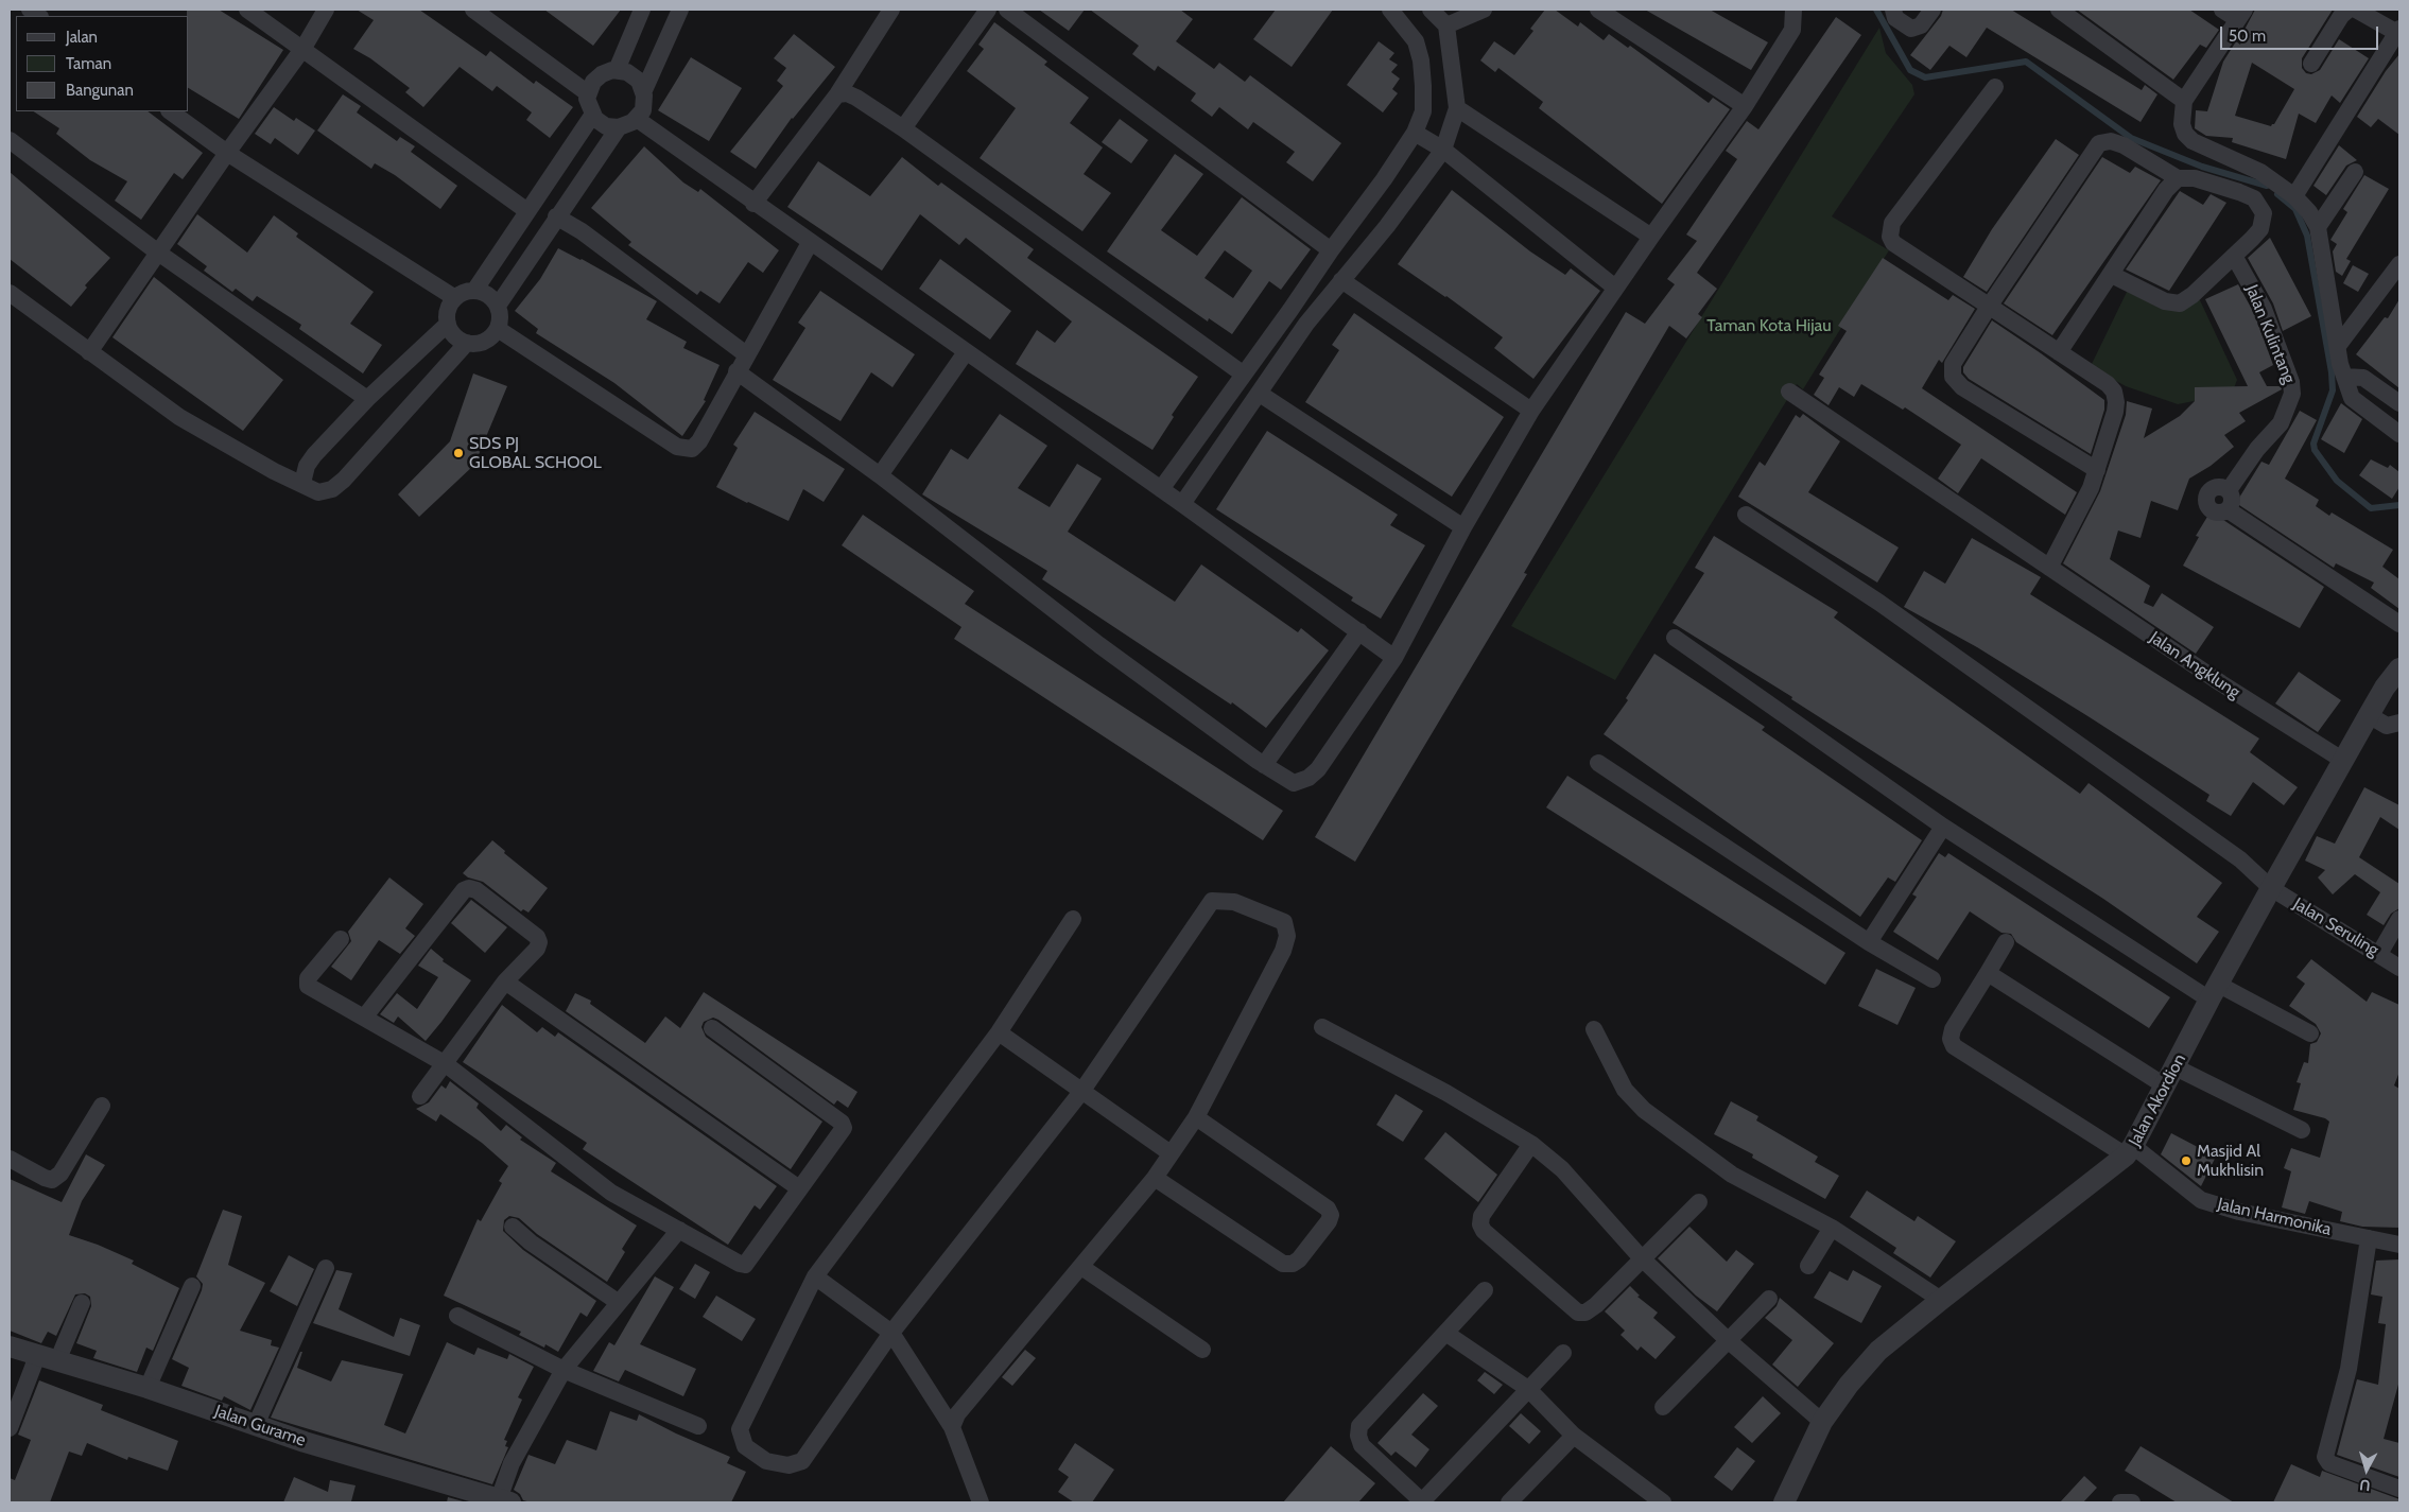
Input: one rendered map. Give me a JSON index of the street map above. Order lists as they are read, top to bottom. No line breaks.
{"streets":{"street":["Jalan Kulintang","Jalan Angklung","Jalan Seruling","Jalan Akordion","Jalan Harmonika","Jalan Gurame"]},"crossings":[["Jalan Angklung","Jalan Akordion"],["Jalan Seruling","Jalan Akordion"],["Jalan Akordion","Jalan Harmonika"]],"parks":["Taman Kota Hijau"],"places":["SDS PJ GLOBAL SCHOOL","Masjid Al Mukhlisin"],"legend":["Jalan","Taman","Bangunan"],"scale_bar":"50 m","north":"bottom"}
